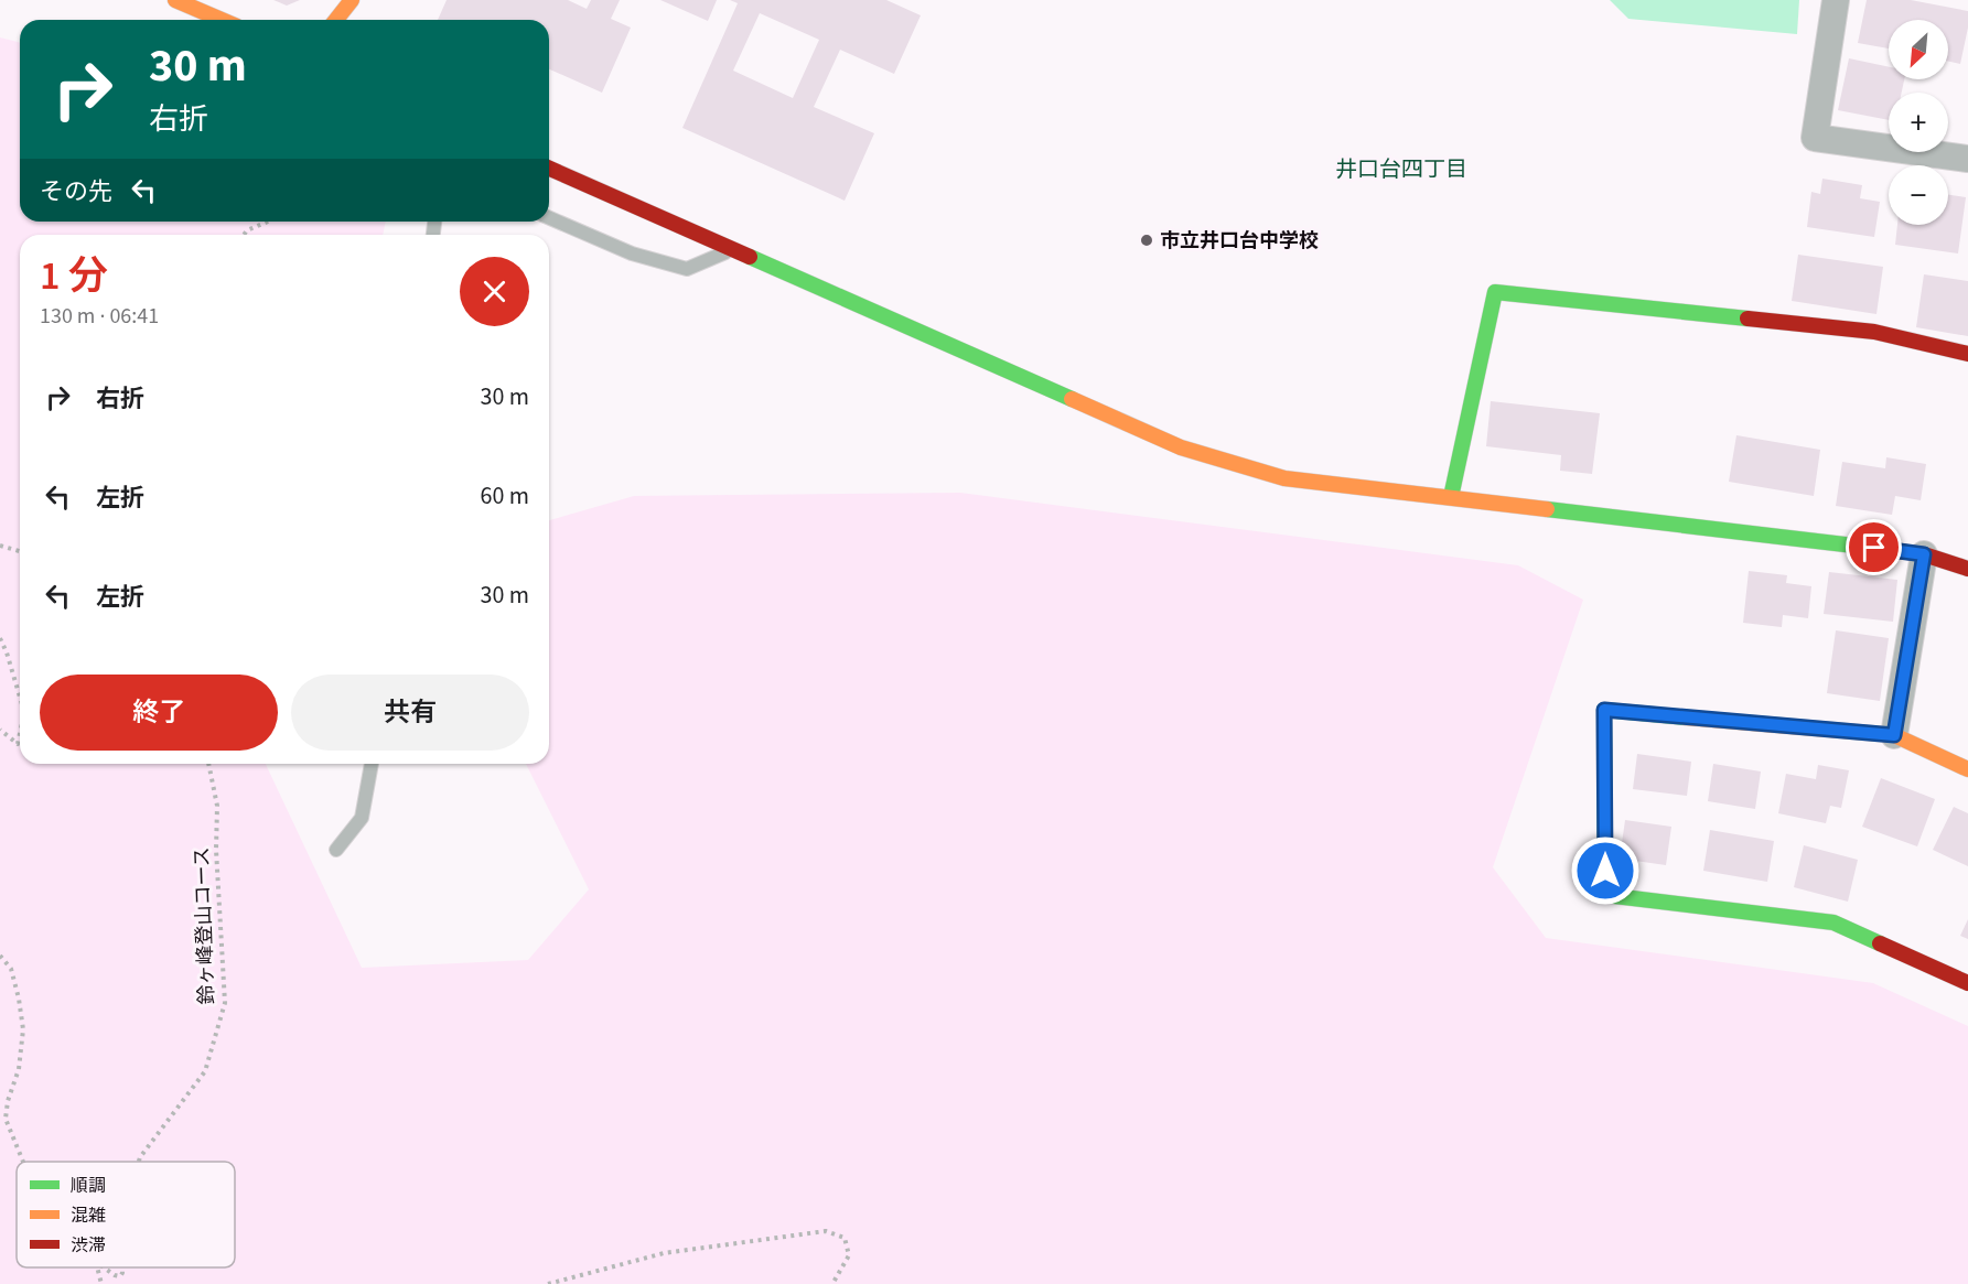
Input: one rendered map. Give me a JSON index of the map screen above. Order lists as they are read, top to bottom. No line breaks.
{"streets":{"path":["鈴ヶ峰登山コース"]},"districts":["井口台四丁目"],"places":["市立井口台中学校"],"legend":["順調","混雑","渋滞"],"north":"bottom left","page":{"map_buttons":["+","−"],"turn":["30 m","右折"],"then":"その先","heading":["1 分","130 m · 06:41"],"list":[{"name":"右折","value":"30 m"},{"name":"左折","value":"60 m"},{"name":"左折","value":"30 m"}],"buttons":["終了","共有"]}}
